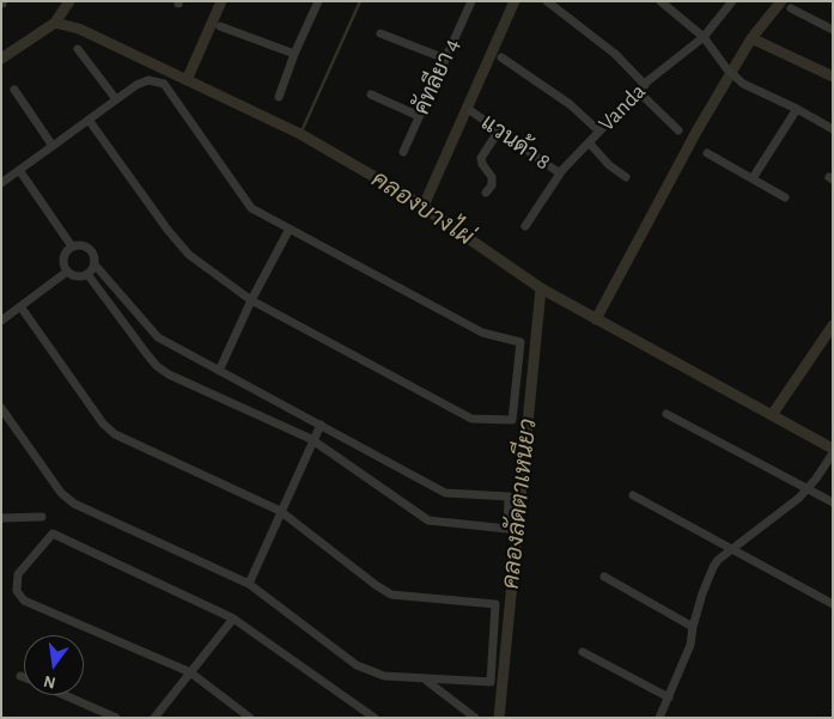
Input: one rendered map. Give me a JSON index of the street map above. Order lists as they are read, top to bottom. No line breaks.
{"streets":{"street":["คัทลียา 4","Vanda","แวนด้า 8"]},"crossings":[["Vanda","แวนด้า 8"]],"water":["คลองบางไผ่","คลองลัดตาเหนียว"],"north":"bottom"}
